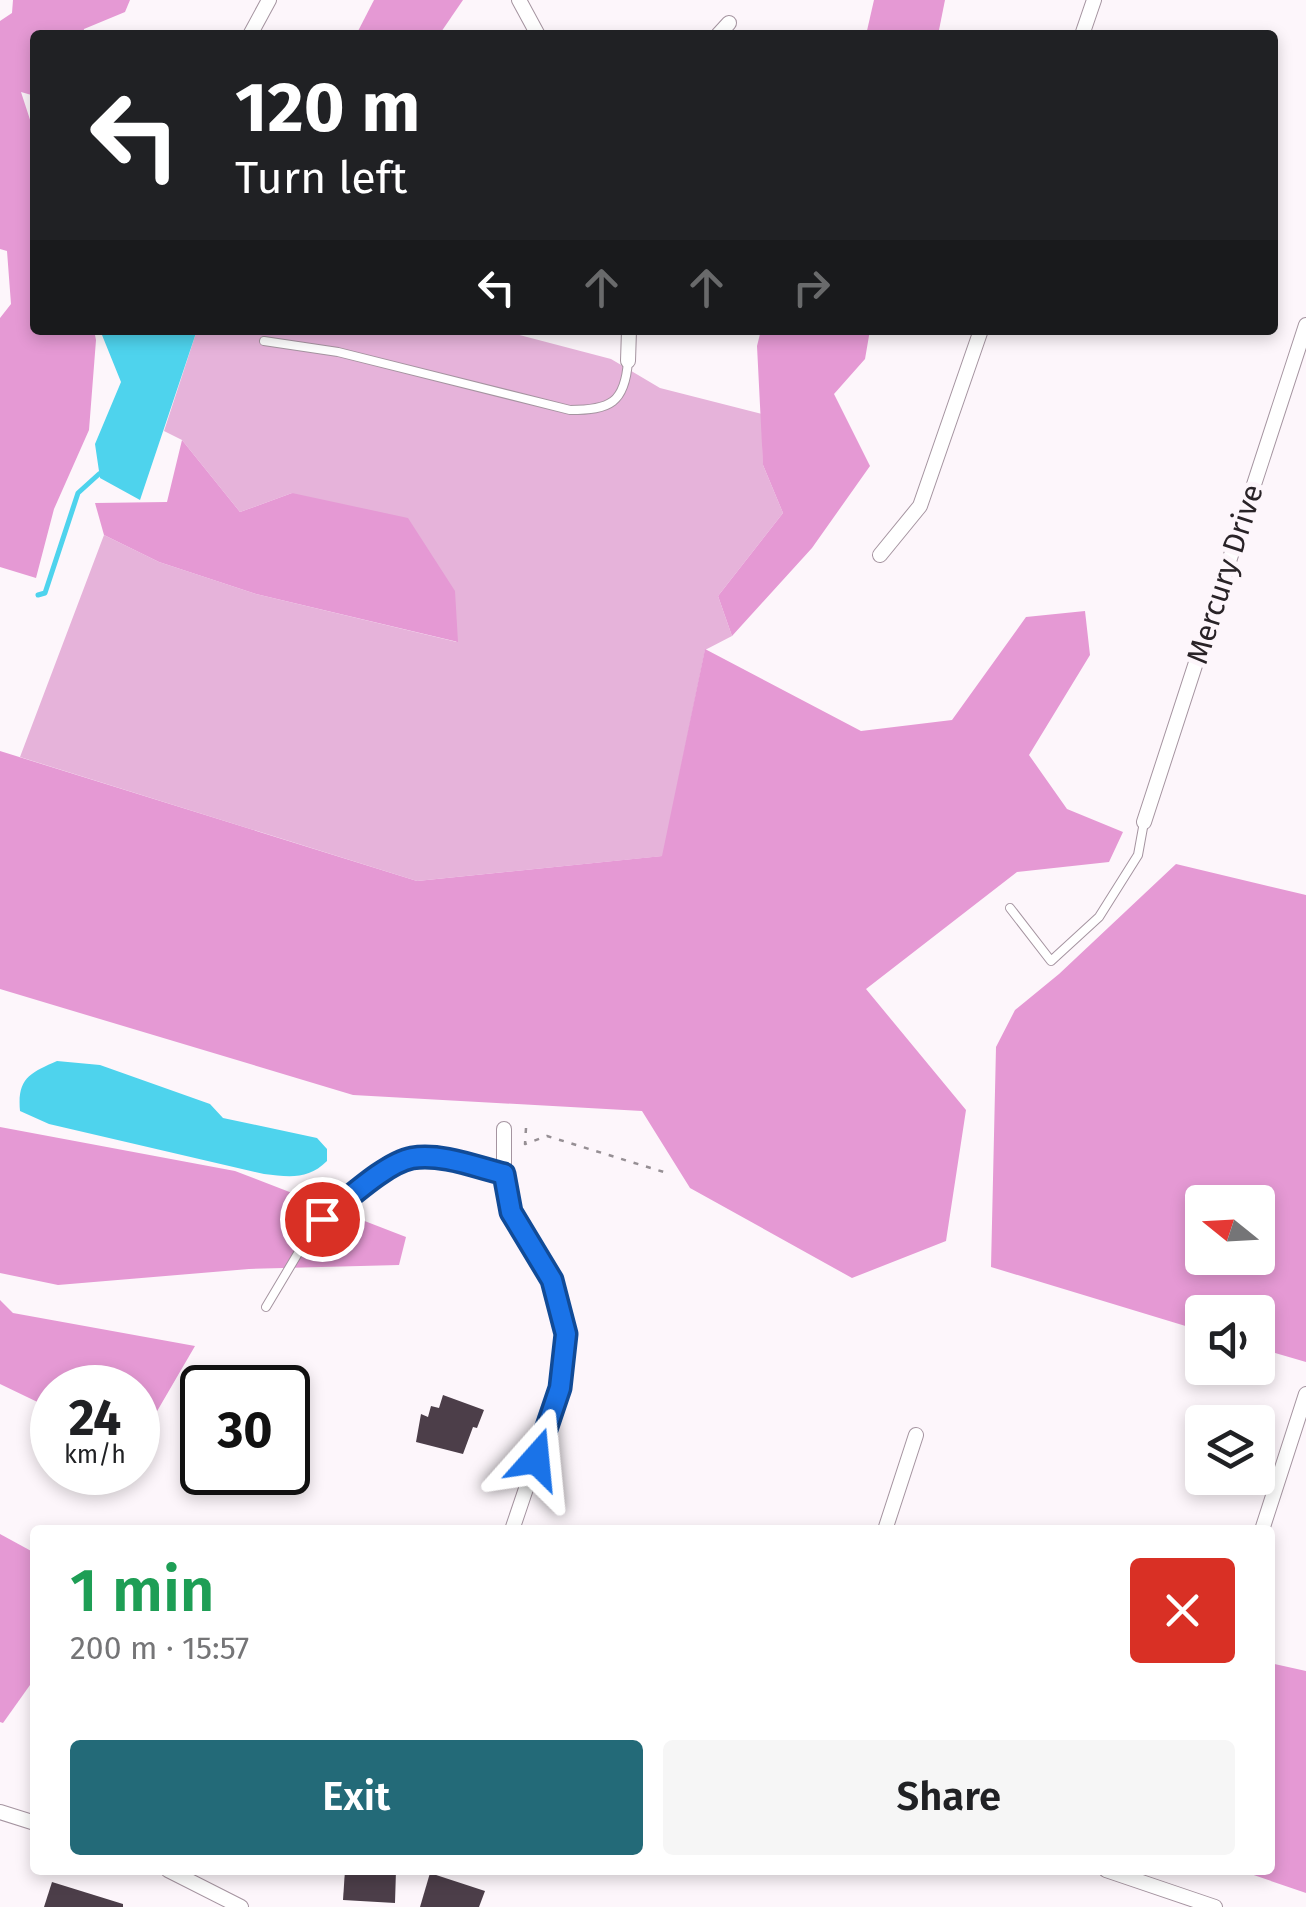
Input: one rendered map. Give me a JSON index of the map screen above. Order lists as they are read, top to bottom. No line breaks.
{"streets":{"street":["Mercury Drive"]},"north":"left","page":{"turn":["120 m","Turn left"],"speed":"24 km/h","limit":"30","heading":["1 min","200 m · 15:57"],"buttons":["Exit","Share"]}}
